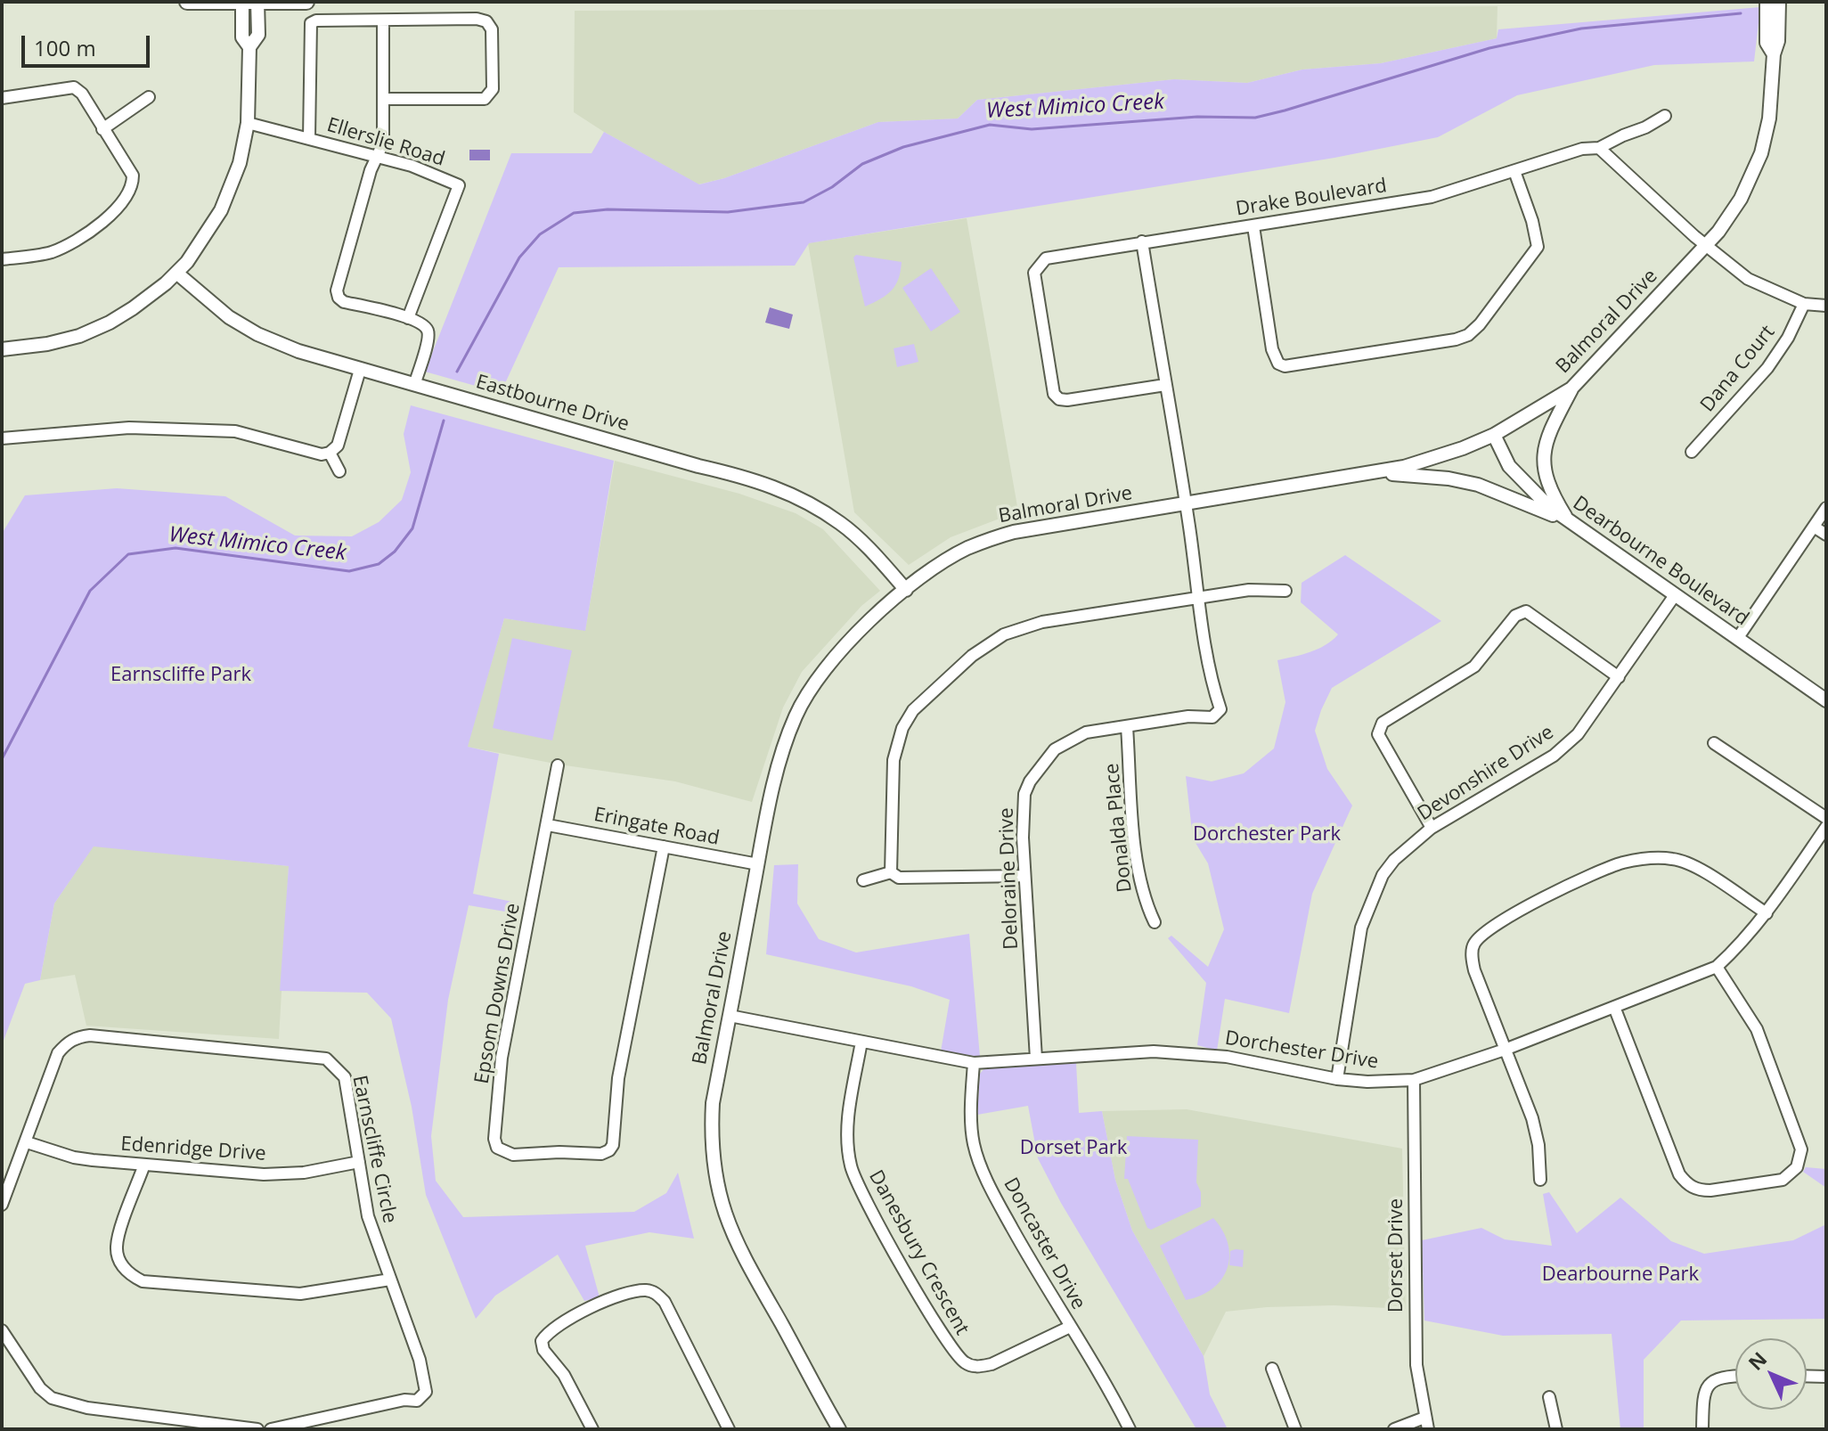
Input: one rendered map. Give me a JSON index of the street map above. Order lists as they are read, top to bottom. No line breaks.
{"streets":{"street":["Ellerslie Road","Drake Boulevard","Balmoral Drive","Dana Court","Eastbourne Drive","Dearbourne Boulevard","Devonshire Drive","Eringate Road","Donalda Place","Deloraine Drive","Epsom Downs Drive","Dorchester Drive","Edenridge Drive","Earnscliffe Circle","Doncaster Drive","Danesbury Crescent","Dorset Drive"]},"crossings":[["Balmoral Drive","Eastbourne Drive"],["Balmoral Drive","Dearbourne Boulevard"],["Balmoral Drive","Eringate Road"],["Balmoral Drive","Deloraine Drive"],["Balmoral Drive","Dorchester Drive"],["Dearbourne Boulevard","Devonshire Drive"],["Devonshire Drive","Dorchester Drive"],["Eringate Road","Epsom Downs Drive"],["Donalda Place","Deloraine Drive"],["Deloraine Drive","Dorchester Drive"],["Dorchester Drive","Doncaster Drive"],["Dorchester Drive","Danesbury Crescent"],["Dorchester Drive","Dorset Drive"],["Edenridge Drive","Earnscliffe Circle"],["Doncaster Drive","Danesbury Crescent"]],"water":["West Mimico Creek"],"parks":["Earnscliffe Park","Dorchester Park","Dorset Park","Dearbourne Park"],"scale_bar":"100 m","north":"top left"}
